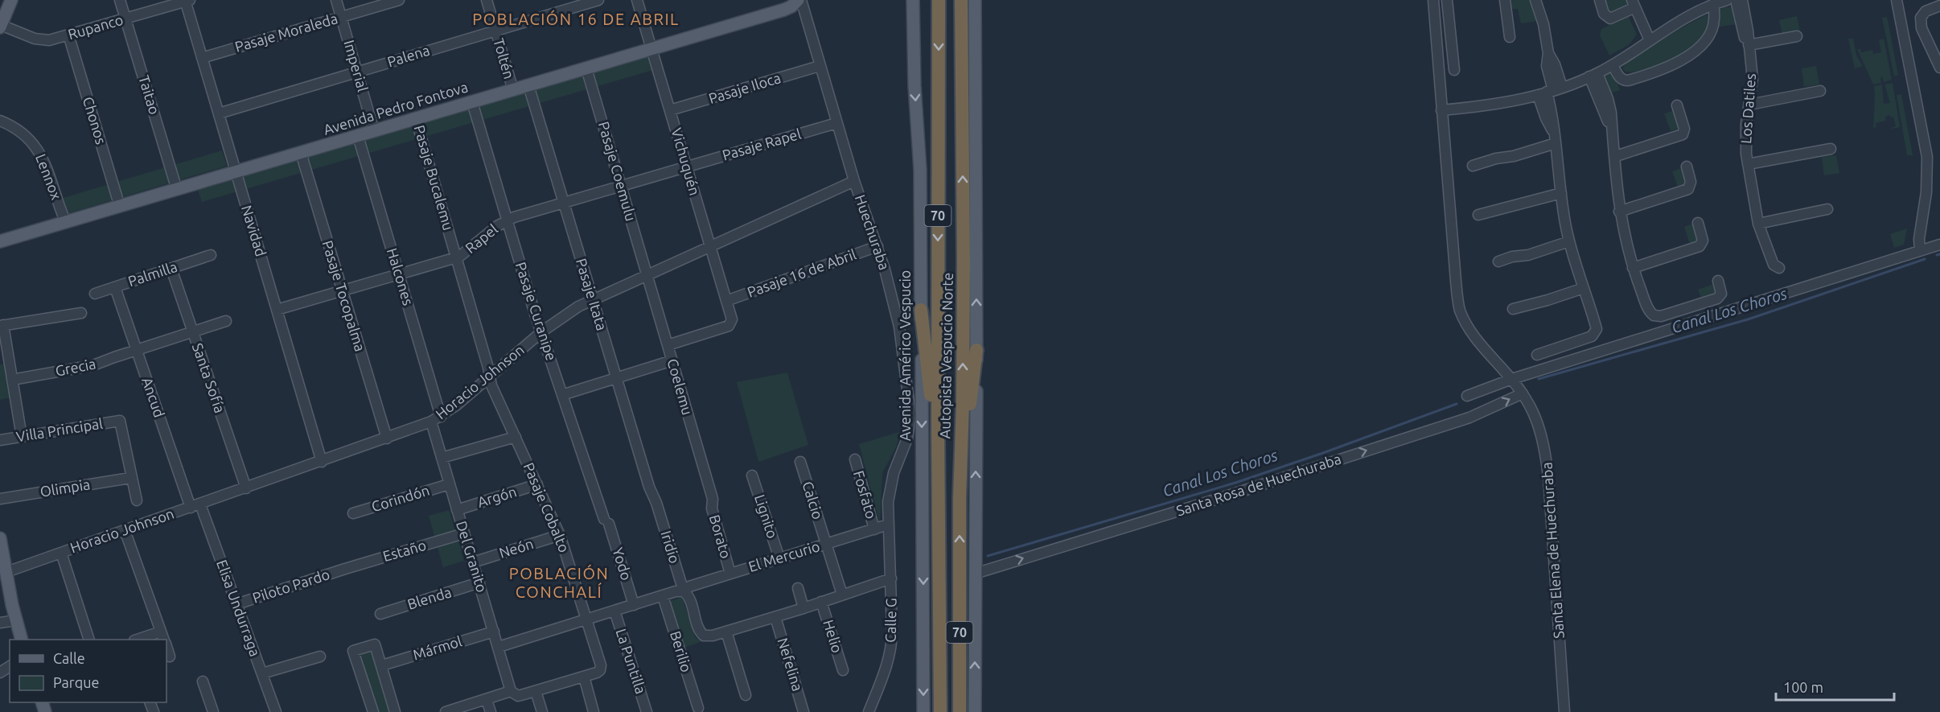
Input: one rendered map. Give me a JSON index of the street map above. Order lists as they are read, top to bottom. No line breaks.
{"streets":{"highway":["70","Autopista Vespucio Norte"],"main road":["Avenida Pedro Fontova","Avenida Américo Vespucio"],"street":["Rupanco","Pasaje Moraleda","Palena","Toltén","Imperial","Pasaje Iloca","Taitao","Los Datiles","Chonos","Pasaje Rapel","Vichuquén","Pasaje Coemulu","Lennox","Pasaje Bucalemu","Navidad","Huechuraba","Rapel","Pasaje 16 de Abril","Palmilla","Halcones","Pasaje Itata","Pasaje Tocopalma","Pasaje Curanipe","Grecia","Santa Sofía","Horacio Johnson","Coelemu","Ancud","Villa Principal","Santa Rosa de Huechuraba","Olimpia","Fosfato","Argón","Corindón","Calcio","Pasaje Cobalto","Lignito","Borato","Iridio","Neón","Santa Elena de Huechuraba","Estaño","Del Granito","El Mercurio","Yodo","Piloto Pardo","Blenda","Elisa Undurraga","Calle G","Helio","Mármol","Berilio","La Puntilla","Nefelina"]},"crossings":[["Rupanco","Taitao"],["Rupanco","Chonos"],["Rupanco","Navidad"],["Pasaje Moraleda","Imperial"],["Pasaje Moraleda","Navidad"],["Palena","Toltén"],["Palena","Imperial"],["Palena","Navidad"],["Toltén","Avenida Pedro Fontova"],["Imperial","Avenida Pedro Fontova"],["Pasaje Iloca","Vichuquén"],["Pasaje Iloca","Huechuraba"],["Taitao","Avenida Pedro Fontova"],["Avenida Pedro Fontova","Chonos"],["Avenida Pedro Fontova","Vichuquén"],["Avenida Pedro Fontova","Pasaje Coemulu"],["Avenida Pedro Fontova","Lennox"],["Avenida Pedro Fontova","Pasaje Bucalemu"],["Avenida Pedro Fontova","Navidad"],["Avenida Pedro Fontova","Halcones"],["Avenida Pedro Fontova","Pasaje Itata"],["Avenida Pedro Fontova","Pasaje Tocopalma"],["Avenida Pedro Fontova","Pasaje Curanipe"],["Pasaje Rapel","Vichuquén"],["Pasaje Rapel","Huechuraba"],["Pasaje Rapel","Rapel"],["Vichuquén","Rapel"],["Vichuquén","Pasaje 16 de Abril"],["Vichuquén","Horacio Johnson"],["Vichuquén","Coelemu"],["Pasaje Coemulu","Rapel"],["Pasaje Coemulu","Horacio Johnson"],["Pasaje Coemulu","Coelemu"],["Pasaje Bucalemu","Rapel"],["Pasaje Bucalemu","Horacio Johnson"],["Pasaje Bucalemu","Pasaje Cobalto"],["Navidad","Rapel"],["Navidad","Horacio Johnson"],["Huechuraba","Pasaje 16 de Abril"],["Huechuraba","Horacio Johnson"],["Huechuraba","El Mercurio"],["Huechuraba","Calle G"],["Rapel","Halcones"],["Rapel","Pasaje Itata"],["Rapel","Pasaje Tocopalma"],["Rapel","Pasaje Curanipe"],["Palmilla","Santa Sofía"],["Palmilla","Ancud"],["Halcones","Horacio Johnson"],["Pasaje Itata","Horacio Johnson"],["Pasaje Itata","Iridio"],["Pasaje Tocopalma","Horacio Johnson"],["Pasaje Curanipe","Horacio Johnson"],["Pasaje Curanipe","Yodo"],["Grecia","Santa Sofía"],["Grecia","Ancud"],["Santa Sofía","Horacio Johnson"],["Horacio Johnson","Coelemu"],["Horacio Johnson","Ancud"],["Horacio Johnson","Pasaje Cobalto"],["Horacio Johnson","Del Granito"],["Horacio Johnson","Elisa Undurraga"],["Coelemu","Borato"],["Ancud","Elisa Undurraga"],["Villa Principal","Olimpia"],["Santa Rosa de Huechuraba","Santa Elena de Huechuraba"],["Fosfato","El Mercurio"],["Argón","Pasaje Cobalto"],["Argón","Del Granito"],["Corindón","Del Granito"],["Calcio","El Mercurio"],["Pasaje Cobalto","Neón"],["Pasaje Cobalto","El Mercurio"],["Lignito","El Mercurio"],["Borato","El Mercurio"],["Iridio","El Mercurio"],["Neón","Del Granito"],["Estaño","Del Granito"],["Estaño","Piloto Pardo"],["Del Granito","El Mercurio"],["Del Granito","Blenda"],["Del Granito","Mármol"],["El Mercurio","Yodo"],["El Mercurio","Calle G"],["El Mercurio","Berilio"],["El Mercurio","La Puntilla"],["Piloto Pardo","Elisa Undurraga"]],"one_way":["Santa Rosa de Huechuraba"],"districts":["POBLACIÓN 16 DE ABRIL","POBLACIÓN CONCHALÍ"],"water":["Canal Los Choros"],"legend":["Calle","Parque"],"scale_bar":"100 m"}
